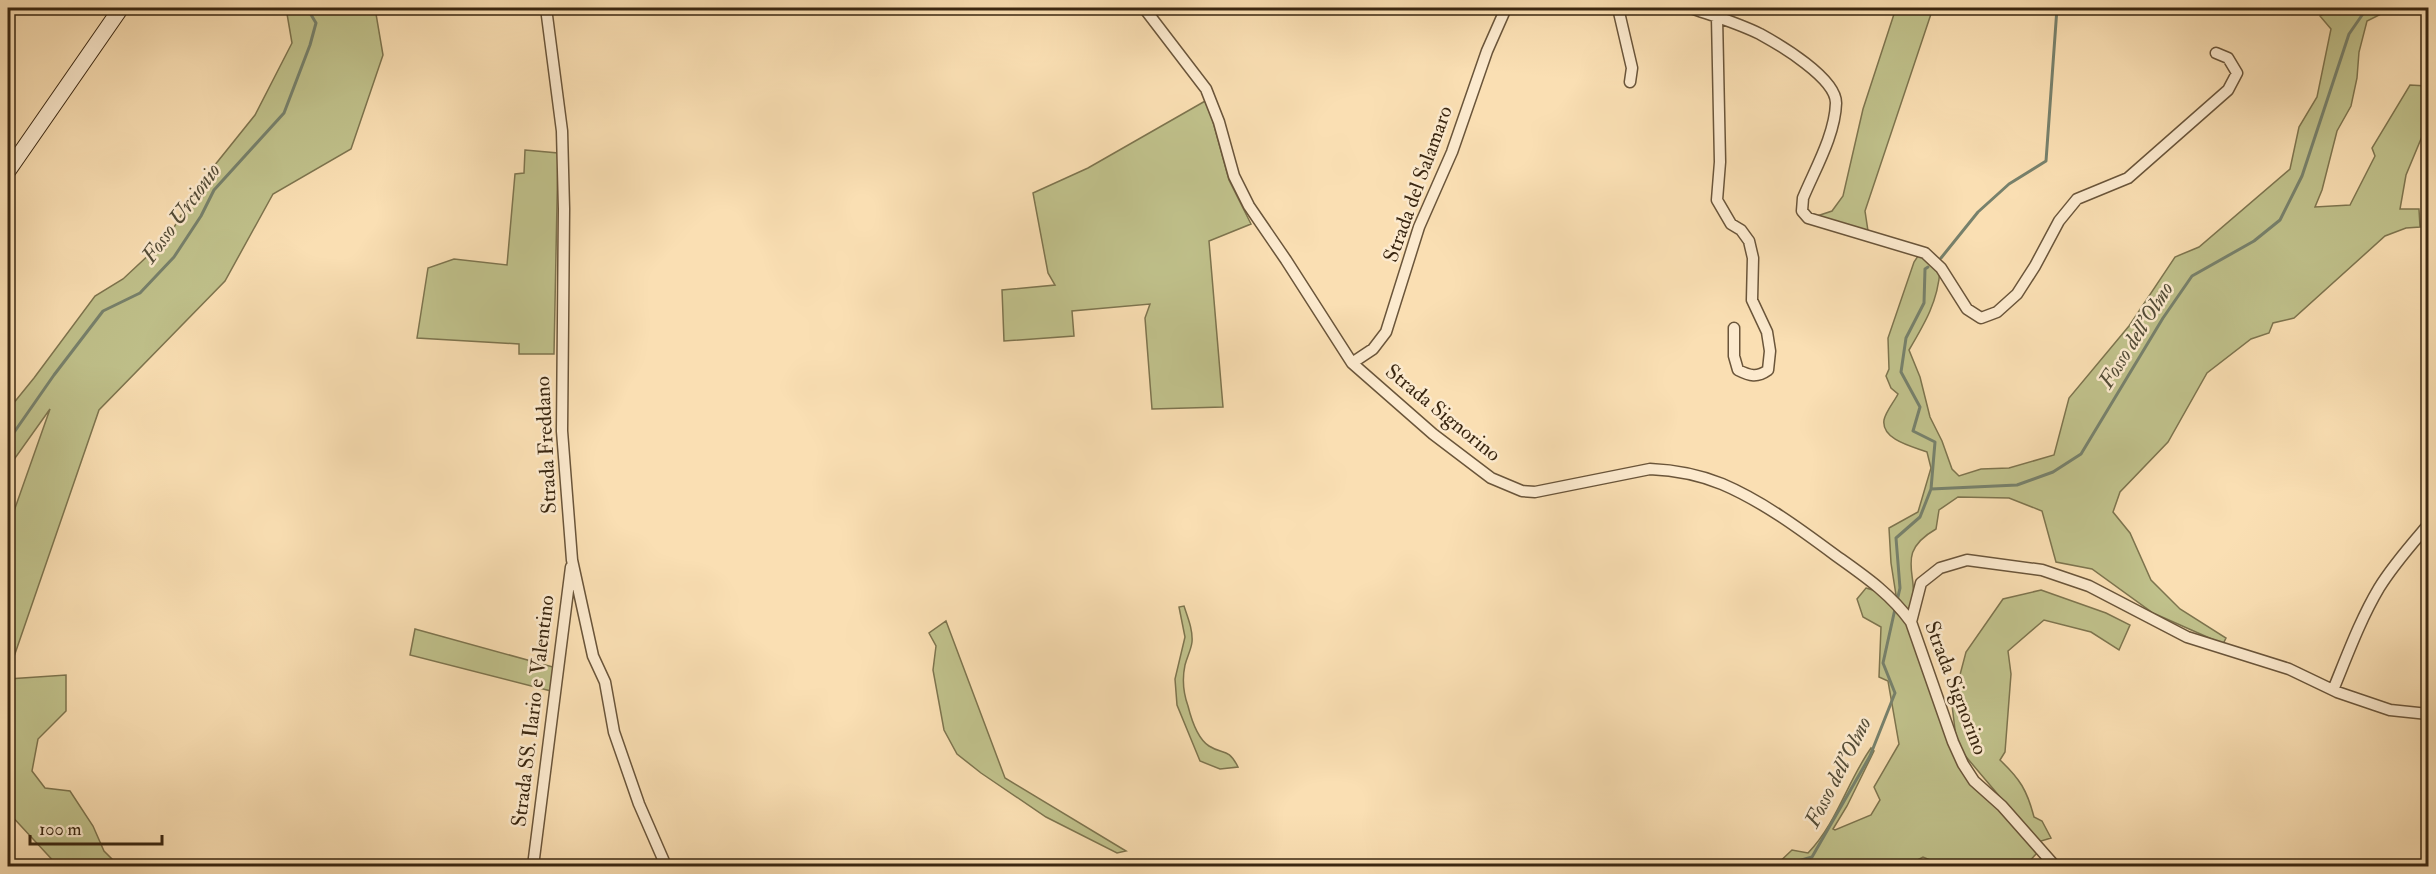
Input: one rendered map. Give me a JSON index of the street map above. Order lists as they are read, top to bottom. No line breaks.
{"streets":{"street":["Strada del Salamaro","Strada Signorino","Strada Freddano","Strada SS. Ilario e Valentino"]},"crossings":[["Strada del Salamaro","Strada Signorino"],["Strada Freddano","Strada SS. Ilario e Valentino"]],"water":["Fosso Urcionio","Fosso dell'Olmo"],"scale_bar":"100 m"}
